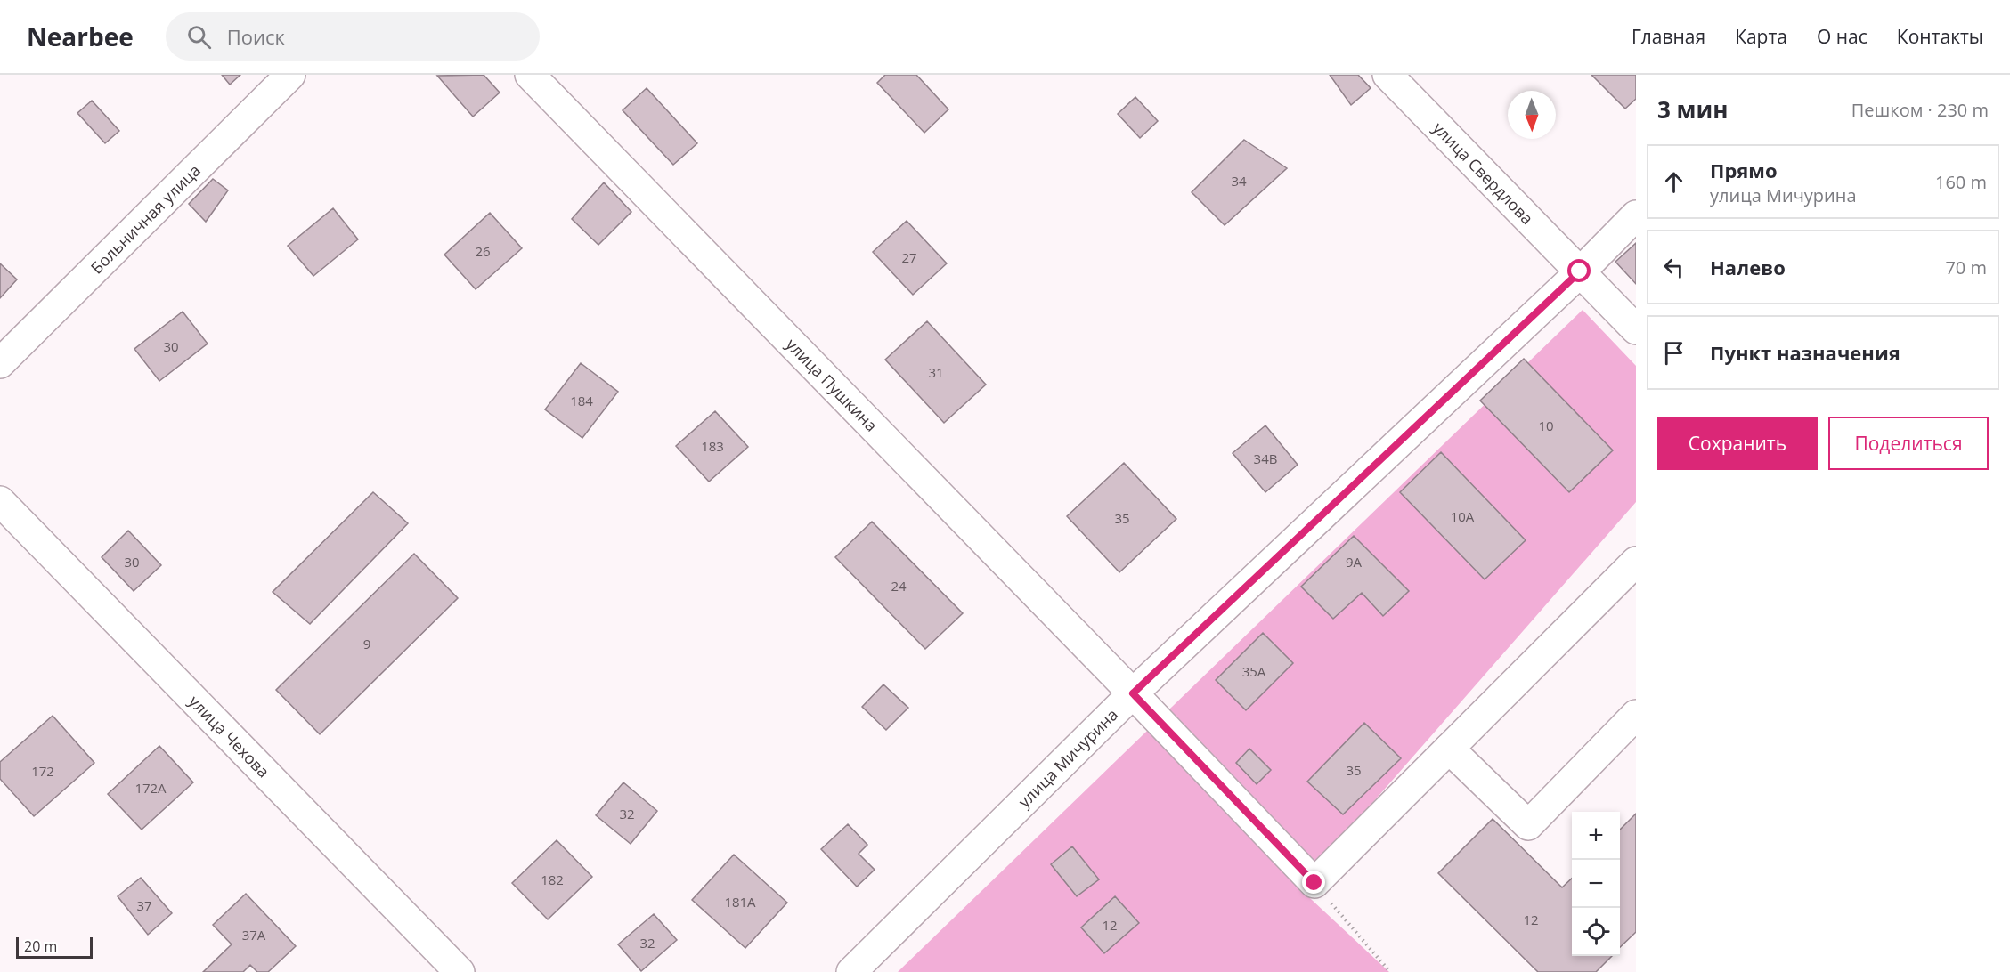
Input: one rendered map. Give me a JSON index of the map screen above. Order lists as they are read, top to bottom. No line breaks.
{"streets":{"street":["улица Свердлова","Больничная улица","улица Пушкина","улица Чехова","улица Мичурина"]},"crossings":[["улица Свердлова","улица Мичурина"],["улица Пушкина","улица Мичурина"]],"house_numbers":["34","26","27","30","31","184","10","183","34В","10А","35","30","9А","24","9","35А","35","172","172А","32","182","181А","37","12","12","37А","32"],"scale_bar":"20 m","north":"bottom","page":{"header":"Nearbee","search":"Поиск","nav":["Главная","Карта","О нас","Контакты"],"heading":["3 мин","Пешком · 230 m"],"list":[["Прямо","улица Мичурина","160 m"],["Налево","70 m"],"Пункт назначения"],"buttons":["Сохранить","Поделиться"],"map_buttons":["+","−"],"scale":"20 m"}}
